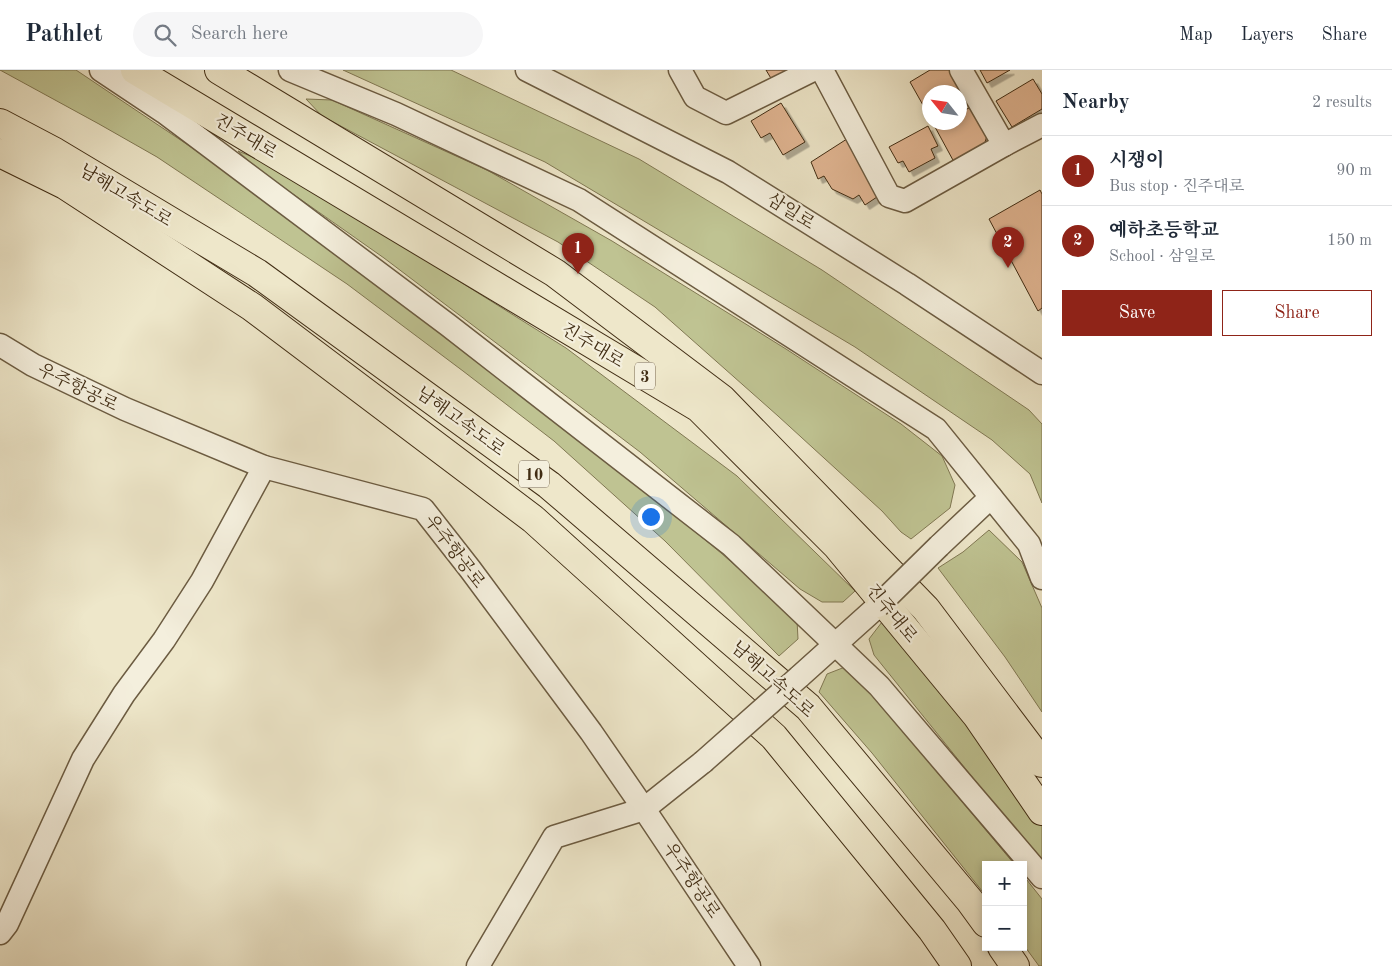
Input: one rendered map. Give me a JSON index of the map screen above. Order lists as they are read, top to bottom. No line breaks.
{"streets":{"main road":["진주대로","남해고속도로","3","10"],"street":["삼일로","우주항공로"]},"north":"top left","page":{"header":"Pathlet","search":"Search here","nav":["Map","Layers","Share"],"heading":["Nearby","2 results"],"list":[{"mark":"1","name":"시쟁이","note":"Bus stop · 진주대로","value":"90 m"},{"mark":"2","name":"예하초등학교","note":"School · 삼일로","value":"150 m"}],"pins":["2","1"],"buttons":["Save","Share"],"map_buttons":["+","−"]}}
